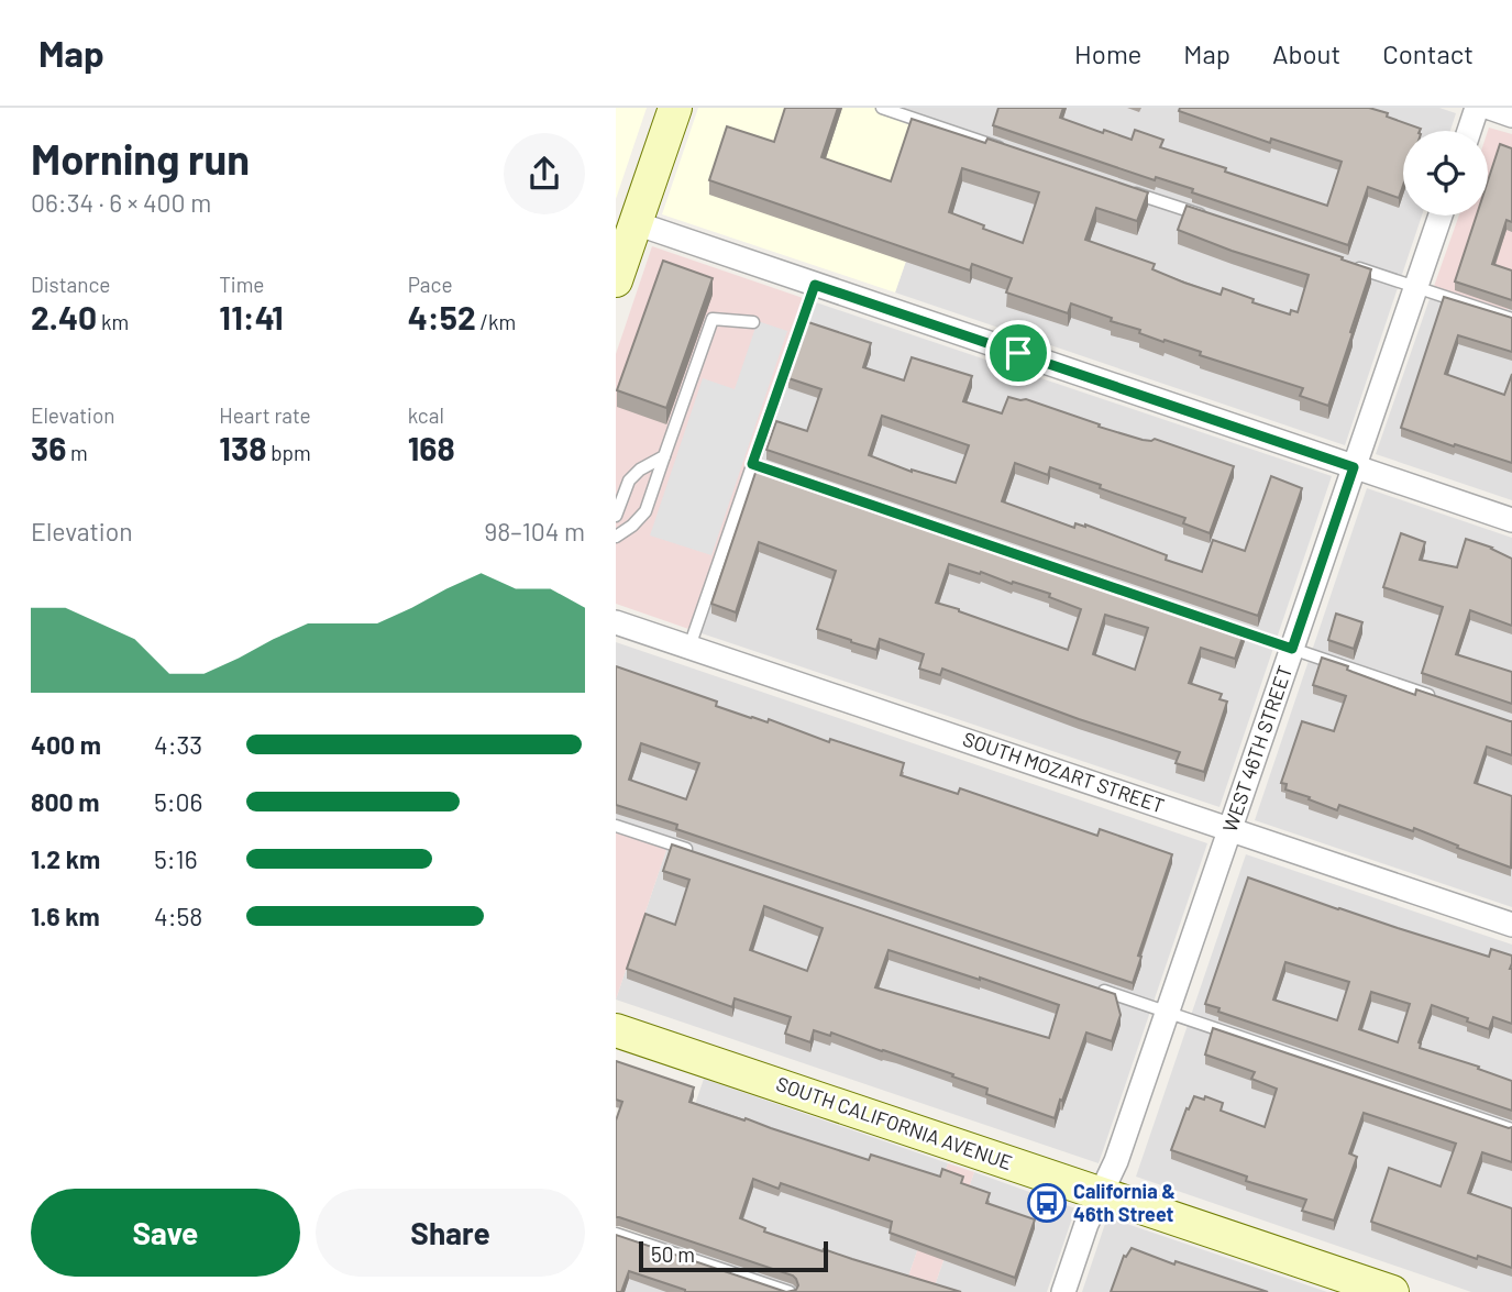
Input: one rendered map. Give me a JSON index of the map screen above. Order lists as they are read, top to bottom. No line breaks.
{"streets":{"main road":["SOUTH CALIFORNIA AVENUE"],"street":["WEST 46TH STREET","SOUTH MOZART STREET"]},"crossings":[["WEST 46TH STREET","SOUTH MOZART STREET"],["WEST 46TH STREET","SOUTH CALIFORNIA AVENUE"]],"places":{"bus stop":["California & 46th Street"]},"scale_bar":"50 m","page":{"header":"Map","nav":["Home","Map","About","Contact"],"heading":["Morning run","06:34 · 6 × 400 m"],"stats":[["Distance","2.40 km"],["Time","11:41"],["Pace","4:52 /km"],["Elevation","36 m"],["Heart rate","138 bpm"],["kcal","168"]],"chart":["Elevation","98–104 m"],"list":[{"name":"400 m","note":"4:33"},{"name":"800 m","note":"5:06"},{"name":"1.2 km","note":"5:16"},{"name":"1.6 km","note":"4:58"}],"buttons":["Save","Share"],"scale":"50 m"}}
